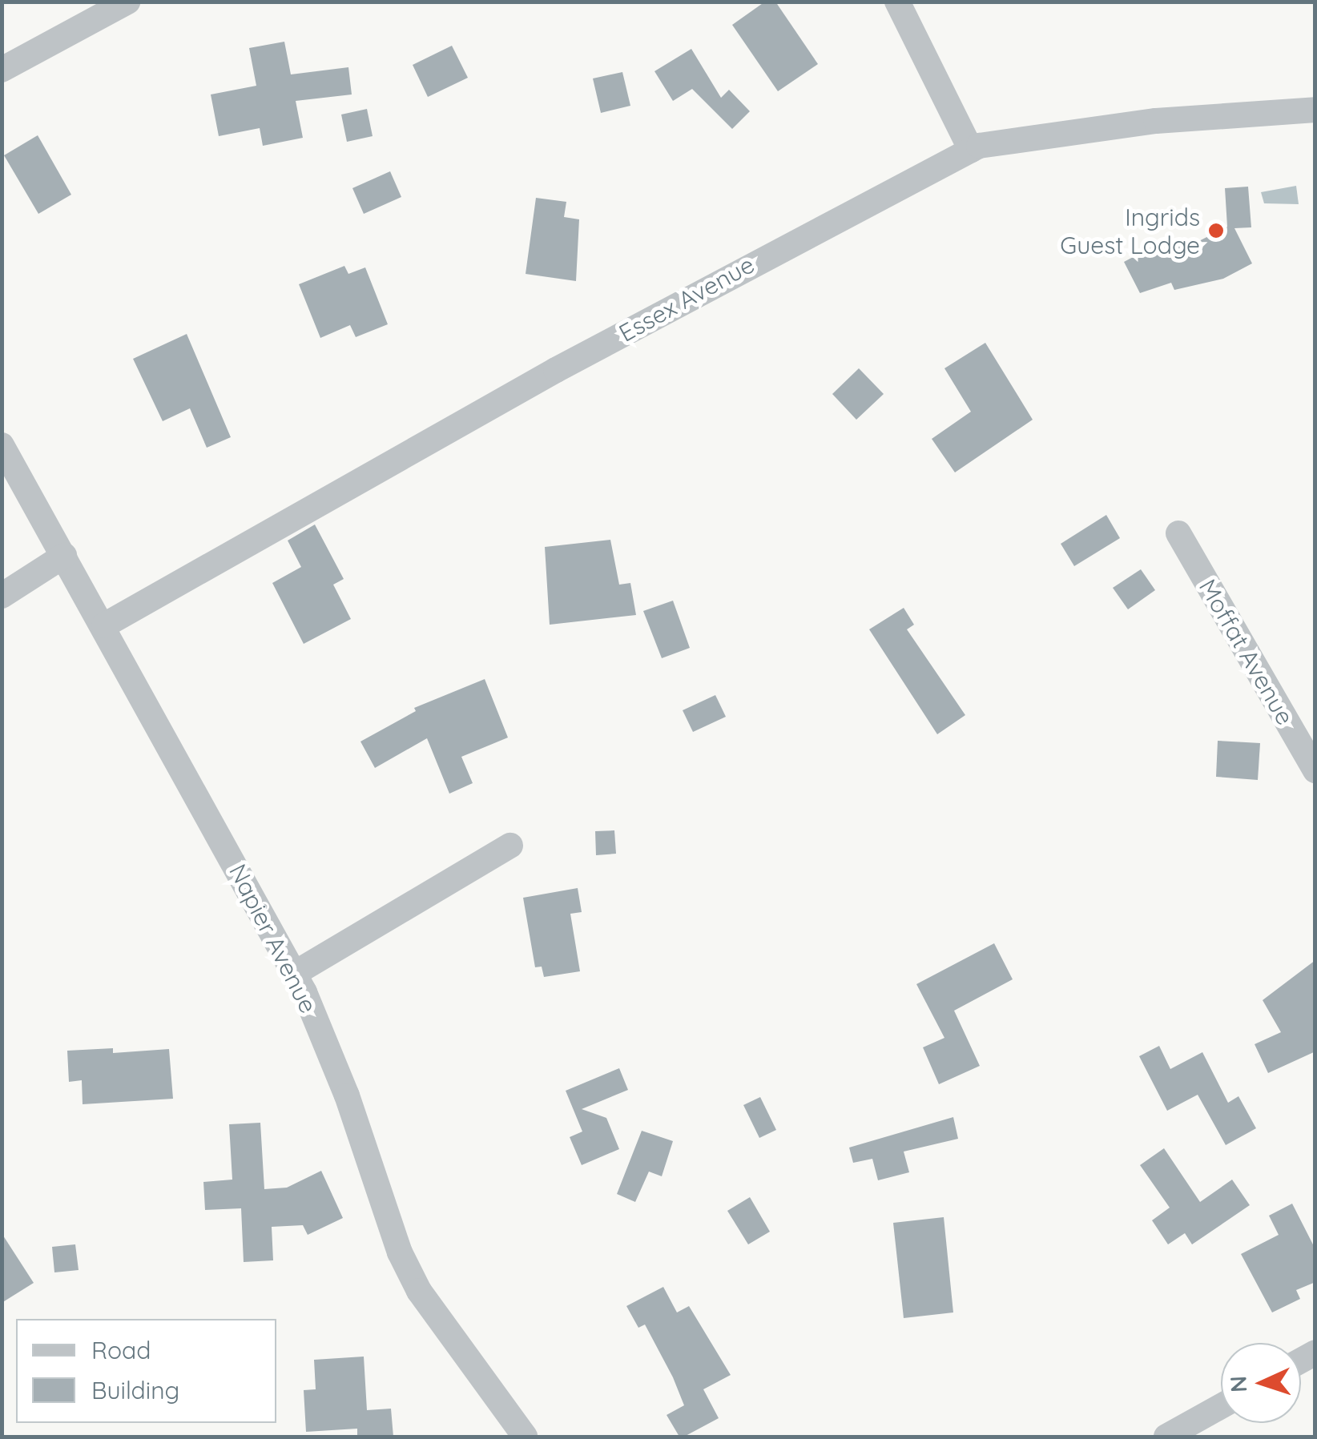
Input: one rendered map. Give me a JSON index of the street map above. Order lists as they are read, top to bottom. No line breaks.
{"streets":{"street":["Essex Avenue","Moffat Avenue","Napier Avenue"]},"crossings":[["Essex Avenue","Napier Avenue"]],"places":["Ingrids Guest Lodge"],"legend":["Road","Building"],"north":"left"}
